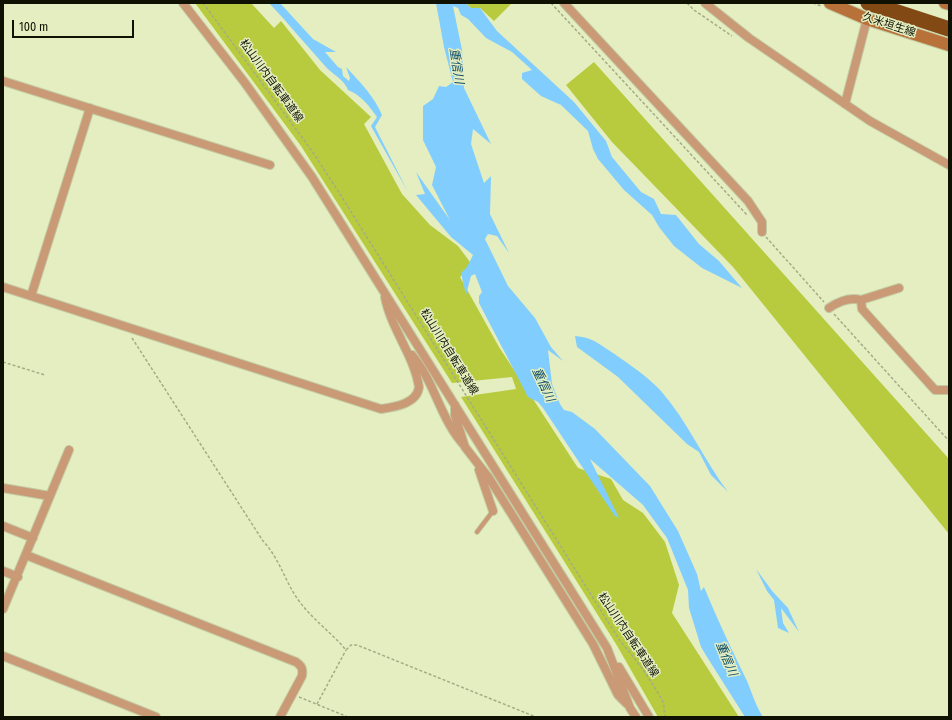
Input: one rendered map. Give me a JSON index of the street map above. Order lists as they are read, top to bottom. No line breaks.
{"streets":{"main road":["久米垣生線"],"path":["松山川内自転車道線"]},"water":["重信川"],"scale_bar":"100 m"}
